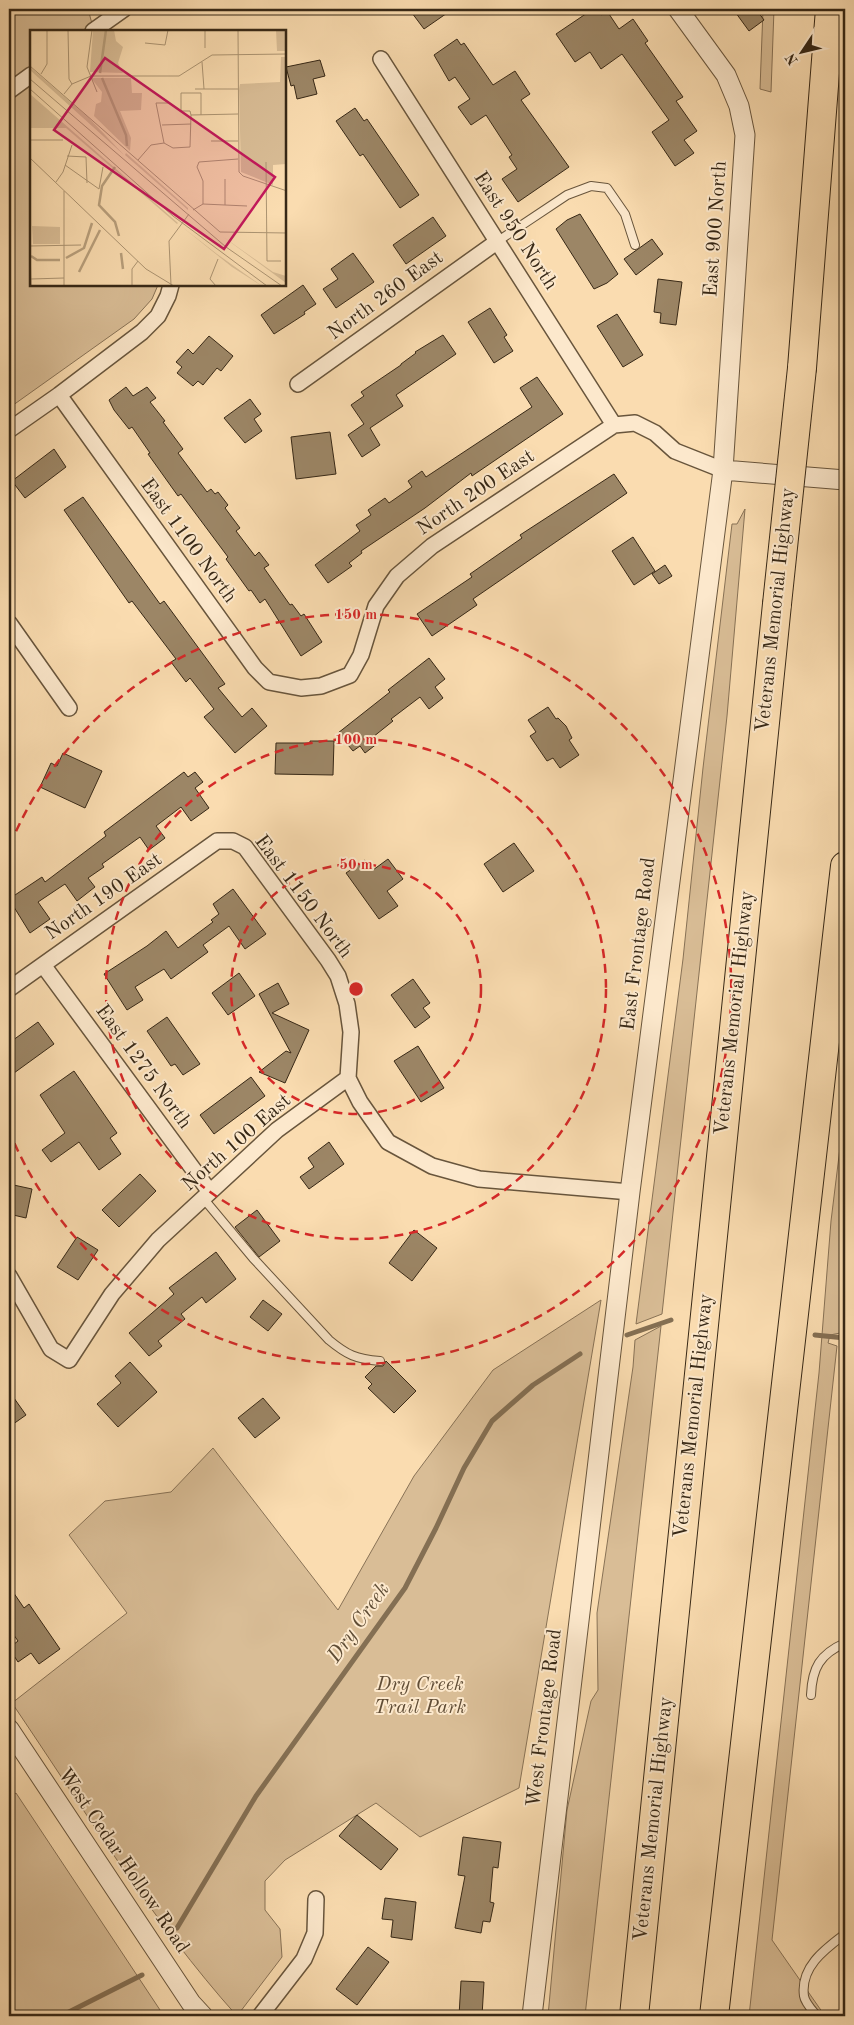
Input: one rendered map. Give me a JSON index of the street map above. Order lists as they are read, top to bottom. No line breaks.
{"streets":{"highway":["Veterans Memorial Highway"],"street":["East 900 North","East 950 North","North 260 East","North 200 East","East 1100 North","North 190 East","East 1150 North","East Frontage Road","East 1275 North","North 100 East","West Frontage Road","West Cedar Hollow Road"]},"crossings":[["East 900 North","East Frontage Road"],["East 950 North","North 260 East"],["East 950 North","North 200 East"],["North 200 East","East 1100 North"],["North 190 East","East 1150 North"],["North 190 East","East 1275 North"],["East 1150 North","North 100 East"],["East Frontage Road","West Frontage Road"],["East 1275 North","North 100 East"]],"water":["Dry Creek"],"parks":["Dry Creek Trail Park"],"north":"bottom left","rings":["150 m","100 m","50 m"]}
